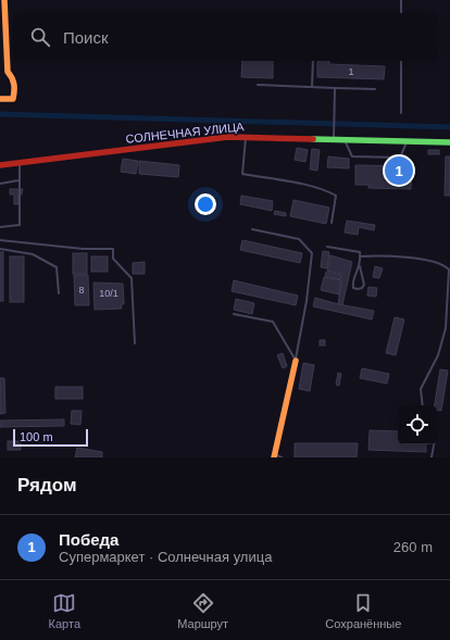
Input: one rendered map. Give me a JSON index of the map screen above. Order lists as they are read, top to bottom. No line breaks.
{"streets":{"main road":["СОЛНЕЧНАЯ УЛИЦА"]},"house_numbers":["1","8","10/1"],"scale_bar":"100 m","page":{"search":"Поиск","pins":"1","scale":"100 m","heading":"Рядом","list":[{"mark":"1","name":"Победа","note":"Супермаркет · Солнечная улица","value":"260 m"}],"nav":["Карта","Маршрут","Сохранённые"]}}
